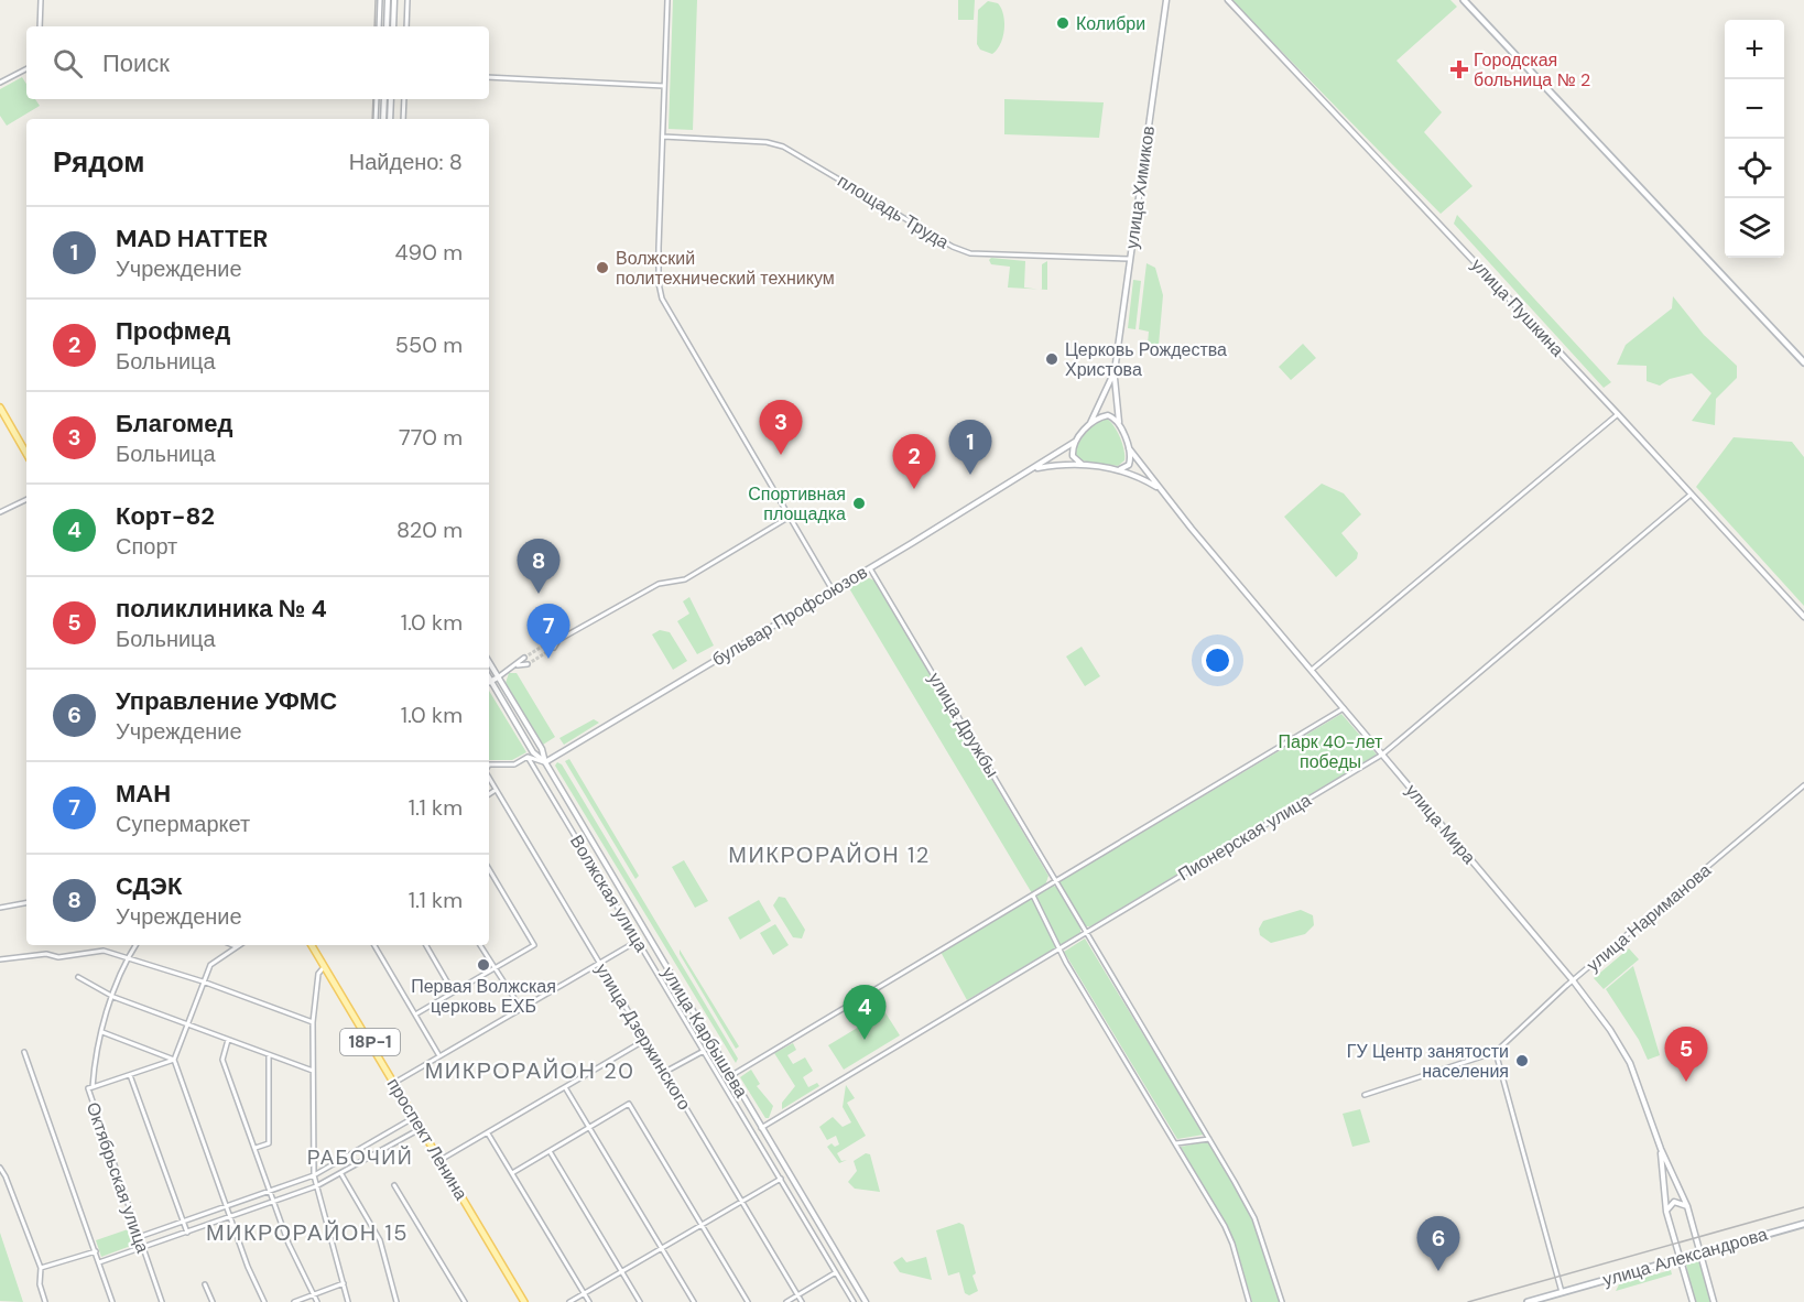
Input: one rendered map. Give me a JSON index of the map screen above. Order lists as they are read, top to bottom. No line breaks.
{"streets":{"main road":["18Р-1","проспект Ленина","улица Александрова"],"street":["улица Химиков","площадь Труда","улица Пушкина","бульвар Профсоюзов","улица Дружбы","улица Мира","Пионерская улица","Волжская улица","улица Нариманова","улица Карбышева","улица Дзержинского","Октябрьская улица"]},"crossings":[["улица Химиков","площадь Труда"],["улица Химиков","бульвар Профсоюзов"],["улица Химиков","улица Мира"],["улица Пушкина","Пионерская улица"],["бульвар Профсоюзов","улица Дружбы"],["бульвар Профсоюзов","улица Мира"],["бульвар Профсоюзов","улица Карбышева"],["улица Дружбы","Пионерская улица"],["улица Мира","Пионерская улица"],["улица Мира","улица Нариманова"],["улица Мира","улица Александрова"],["Пионерская улица","улица Карбышева"],["Волжская улица","улица Дзержинского"]],"districts":["МИКРОРАЙОН 12","МИКРОРАЙОН 20","РАБОЧИЙ","МИКРОРАЙОН 15"],"parks":["Парк 40-лет победы"],"places":{"other":["Колибри","Волжский политехнический техникум","Церковь Рождества Христова","Спортивная площадка","Первая Волжская церковь ЕХБ","ГУ Центр занятости населения"],"health":["Городская больница № 2"]},"page":{"map_buttons":["+","−"],"search":"Поиск","heading":["Рядом","Найдено: 8"],"list":[{"mark":"1","name":"MAD HATTER","note":"Учреждение","value":"490 m"},{"mark":"2","name":"Профмед","note":"Больница","value":"550 m"},{"mark":"3","name":"Благомед","note":"Больница","value":"770 m"},{"mark":"4","name":"Корт-82","note":"Спорт","value":"820 m"},{"mark":"5","name":"поликлиника № 4","note":"Больница","value":"1.0 km"},{"mark":"6","name":"Управление УФМС","note":"Учреждение","value":"1.0 km"},{"mark":"7","name":"МАН","note":"Супермаркет","value":"1.1 km"},{"mark":"8","name":"СДЭК","note":"Учреждение","value":"1.1 km"}],"pins":["3","1","2","8","7","4","5","6"]}}
